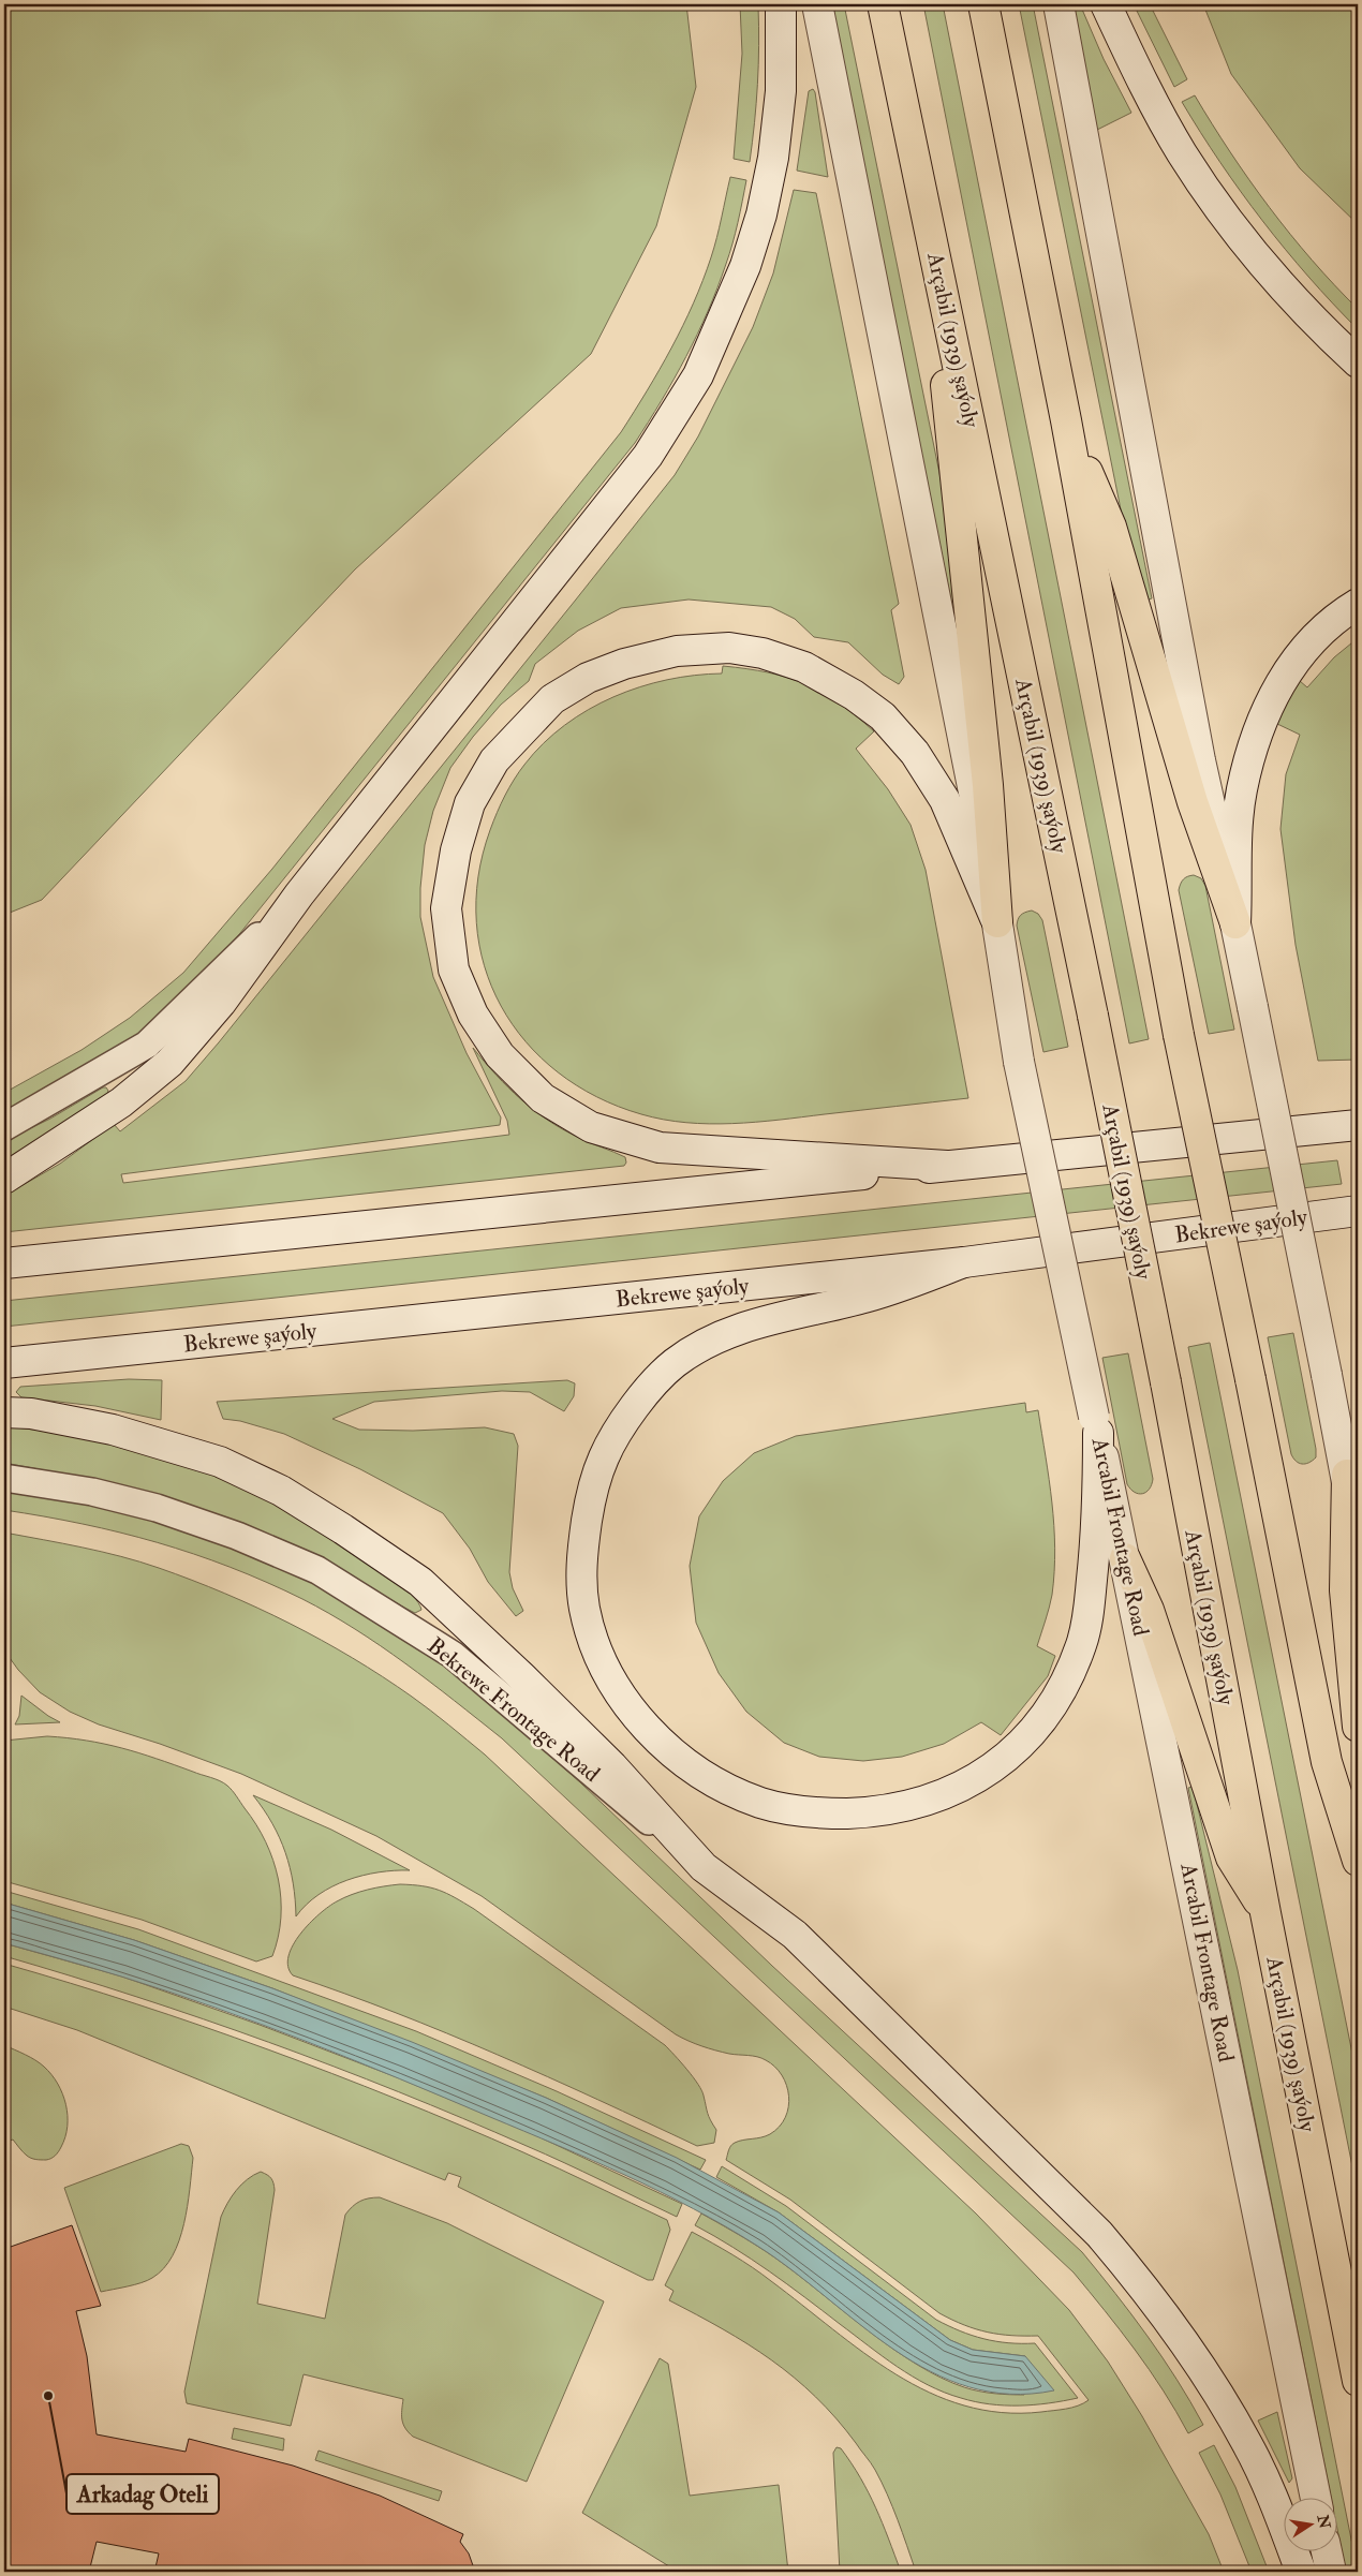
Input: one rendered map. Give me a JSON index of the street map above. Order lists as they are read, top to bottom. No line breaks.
{"streets":{"main road":["Arçabil (1939) şaýoly","Bekrewe şaýoly","Arcabil Frontage Road"],"street":["Bekrewe Frontage Road"]},"places":["Arkadag Oteli"],"north":"right"}
